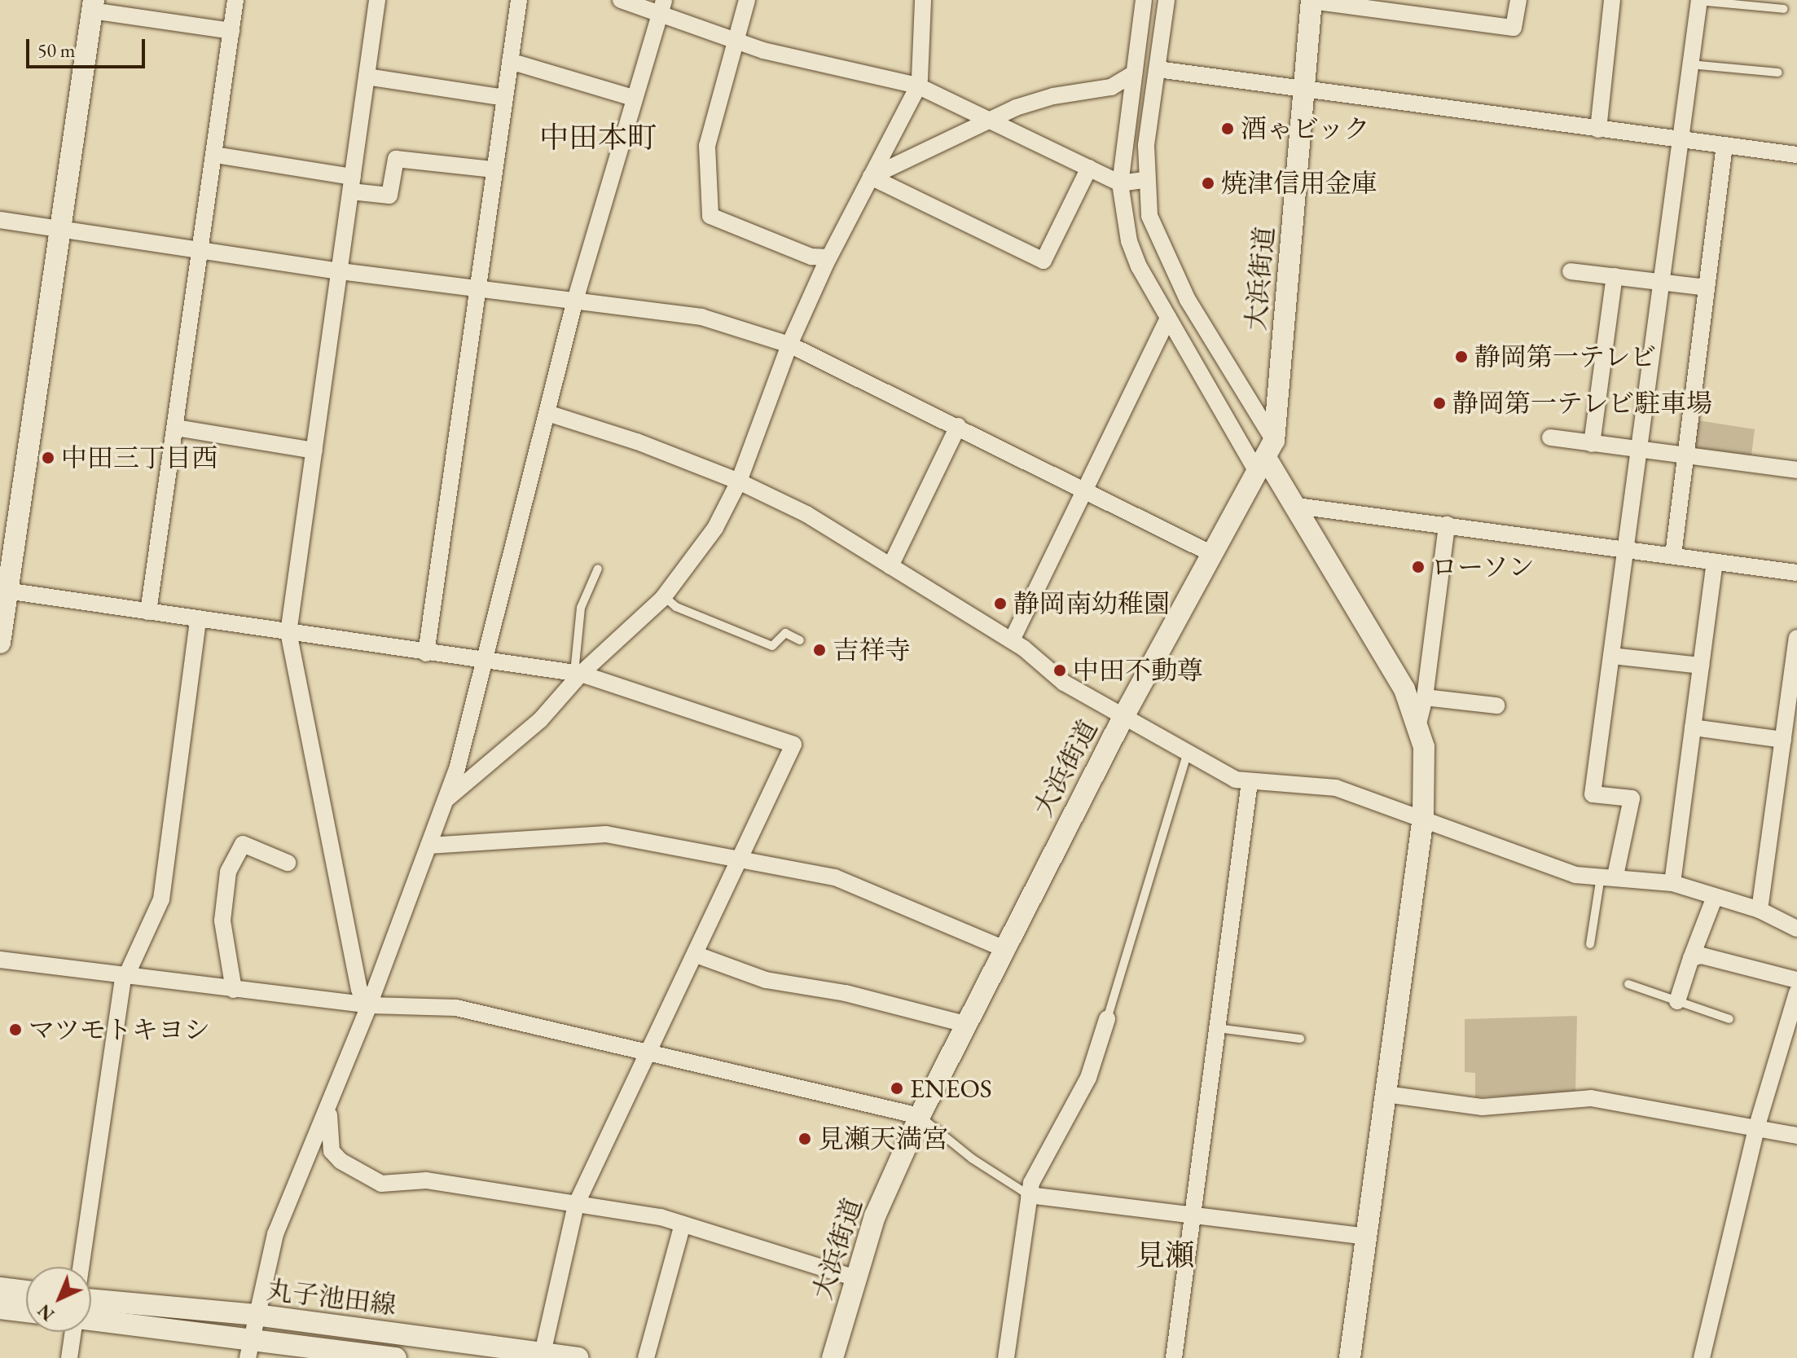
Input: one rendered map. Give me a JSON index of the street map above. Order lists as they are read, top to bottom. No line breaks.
{"streets":{"street":["大浜街道","丸子池田線"]},"districts":["中田本町","見瀬"],"places":["酒ゃビック","焼津信用金庫","静岡第一テレビ","静岡第一テレビ駐車場","中田三丁目西","ローソン","静岡南幼稚園","吉祥寺","中田不動尊","マツモトキヨシ","ENEOS","見瀬天満宮"],"scale_bar":"50 m","north":"bottom left"}
